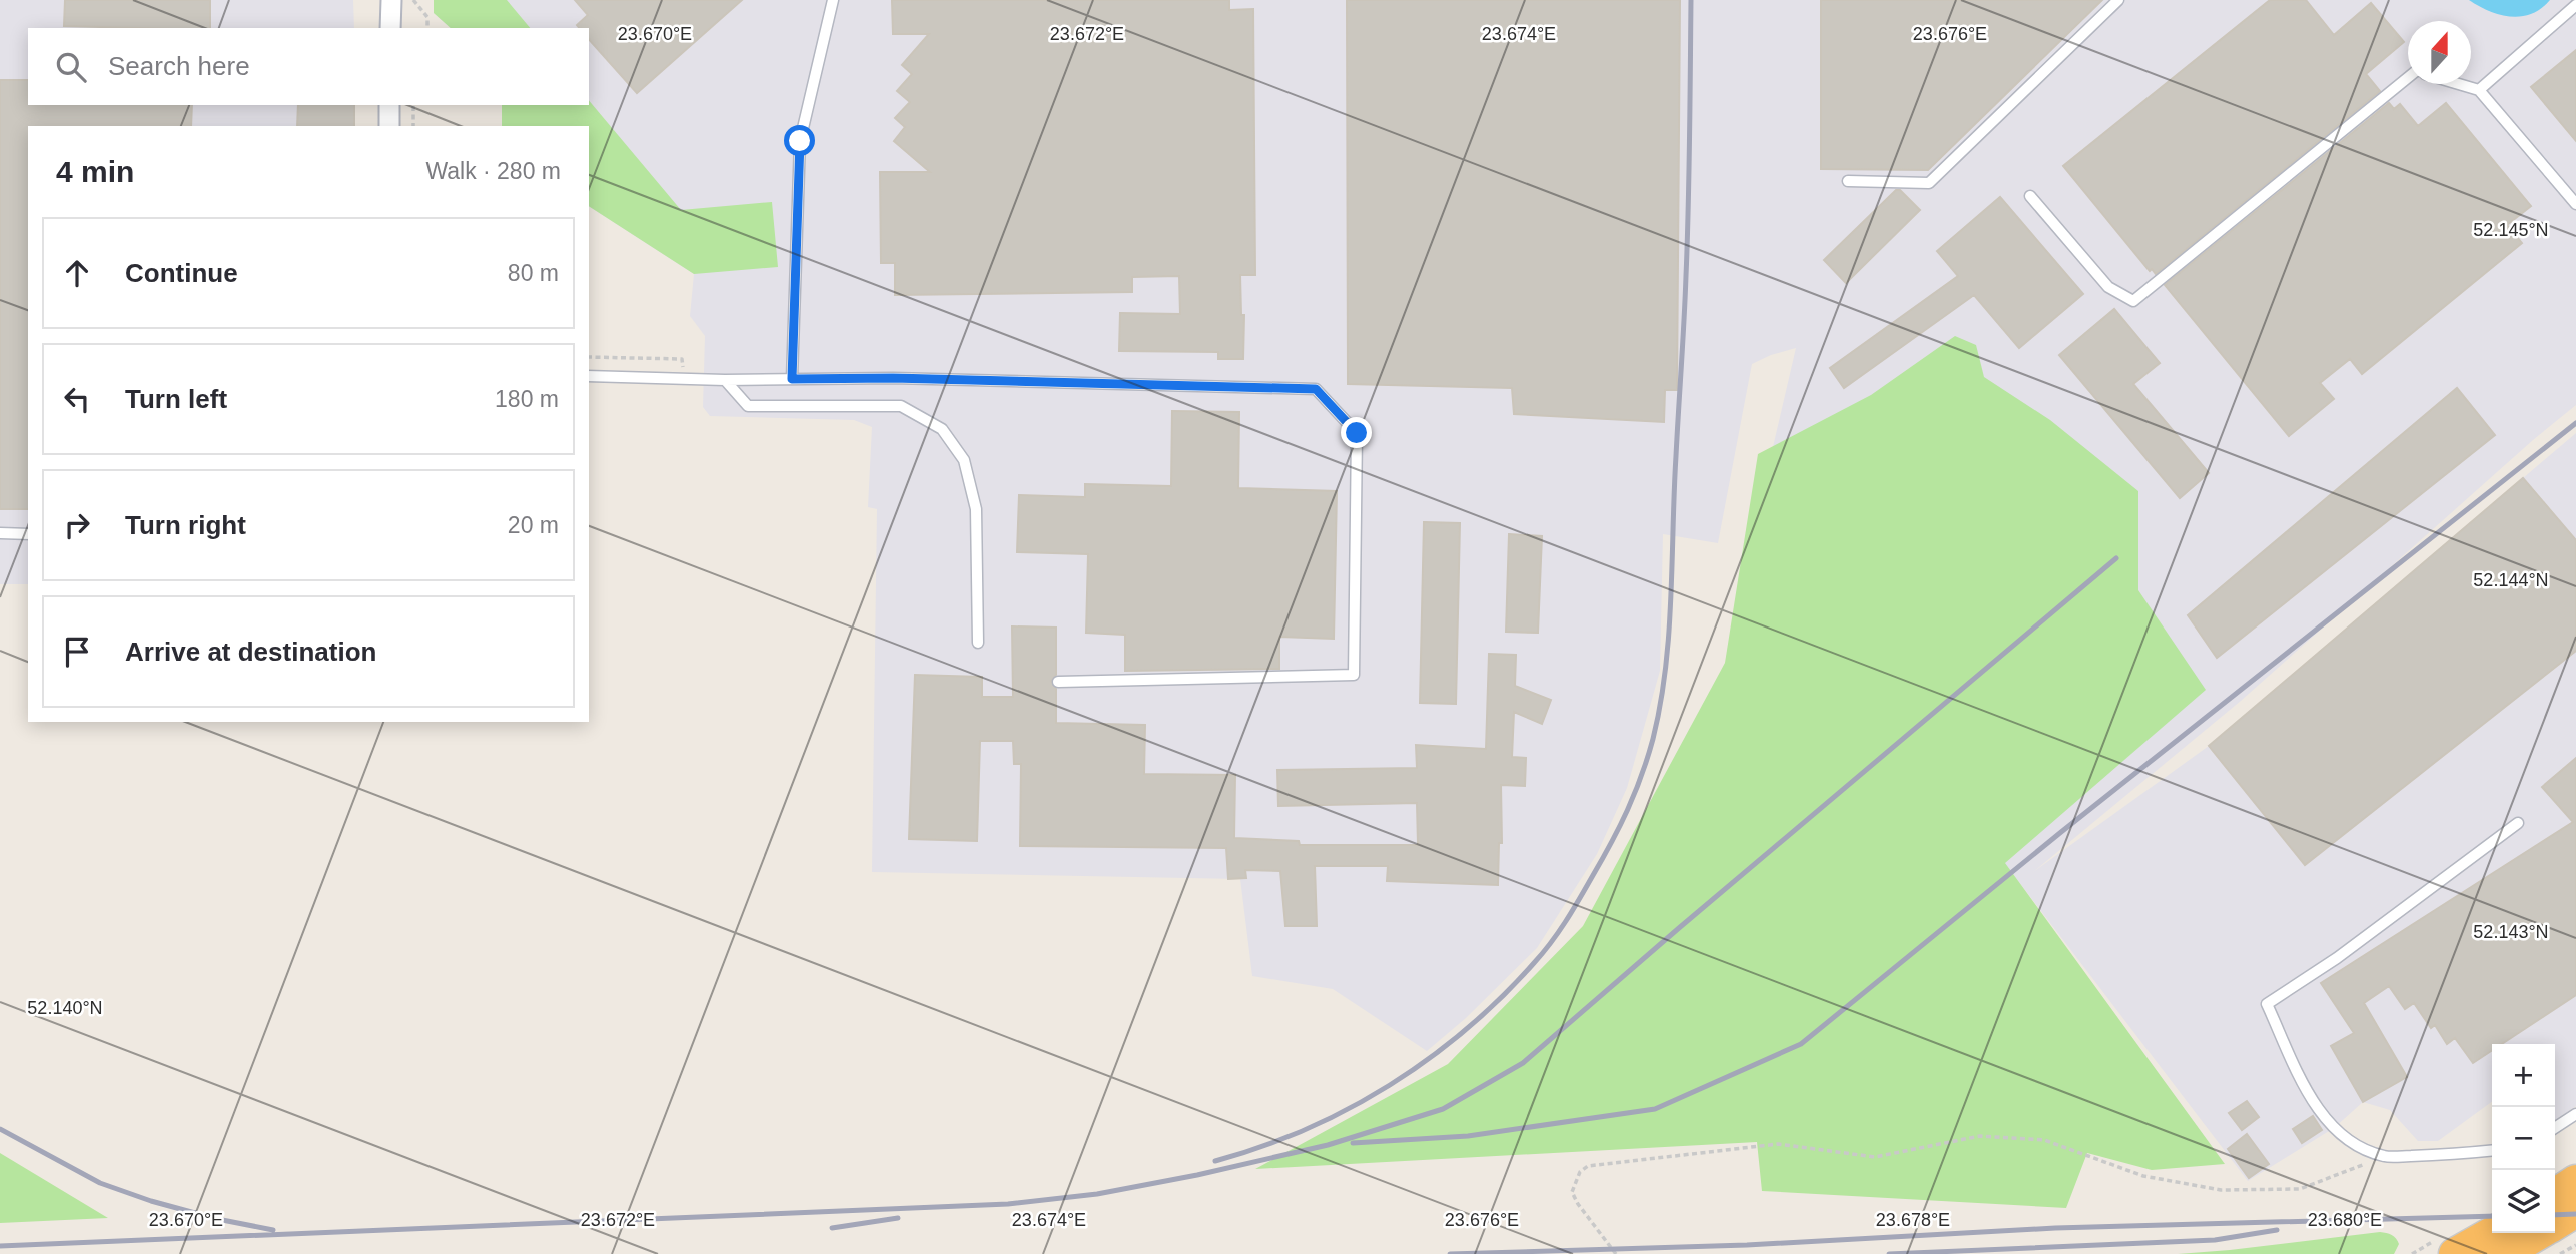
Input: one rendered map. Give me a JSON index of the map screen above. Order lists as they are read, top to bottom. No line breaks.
{"north":"top","page":{"search":"Search here","heading":["4 min","Walk · 280 m"],"list":[["Continue","80 m"],["Turn left","180 m"],["Turn right","20 m"],"Arrive at destination"],"map_buttons":["+","−"]},"coordinates":["23.670°E","23.672°E","23.674°E","23.676°E","52.145°N","52.144°N","52.143°N","52.140°N","23.678°E","23.680°E"]}
